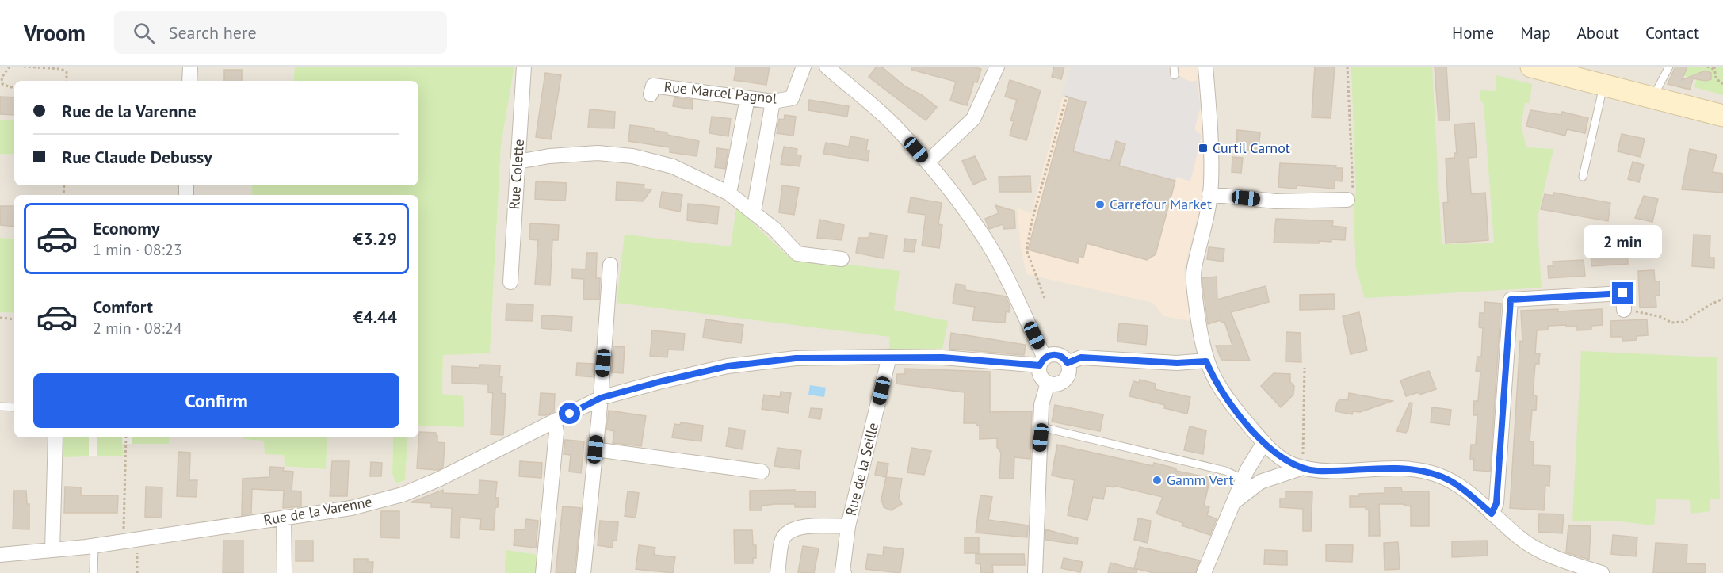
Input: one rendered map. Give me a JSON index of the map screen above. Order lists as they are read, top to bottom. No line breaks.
{"streets":{"street":["Rue Marcel Pagnol","Rue Colette","Rue de la Seille","Rue de la Varenne"]},"crossings":[["Rue de la Seille","Rue de la Varenne"]],"places":{"transit":["Curtil Carnot"],"other":["Carrefour Market","Gamm Vert"]},"page":{"header":"Vroom","search":"Search here","nav":["Home","Map","About","Contact"],"banner":["Rue de la Varenne","Rue Claude Debussy"],"list":[{"name":"Economy","note":"1 min · 08:23","value":"€3.29"},{"name":"Comfort","note":"2 min · 08:24","value":"€4.44"}],"bubble":"2 min","buttons":"Confirm"}}
